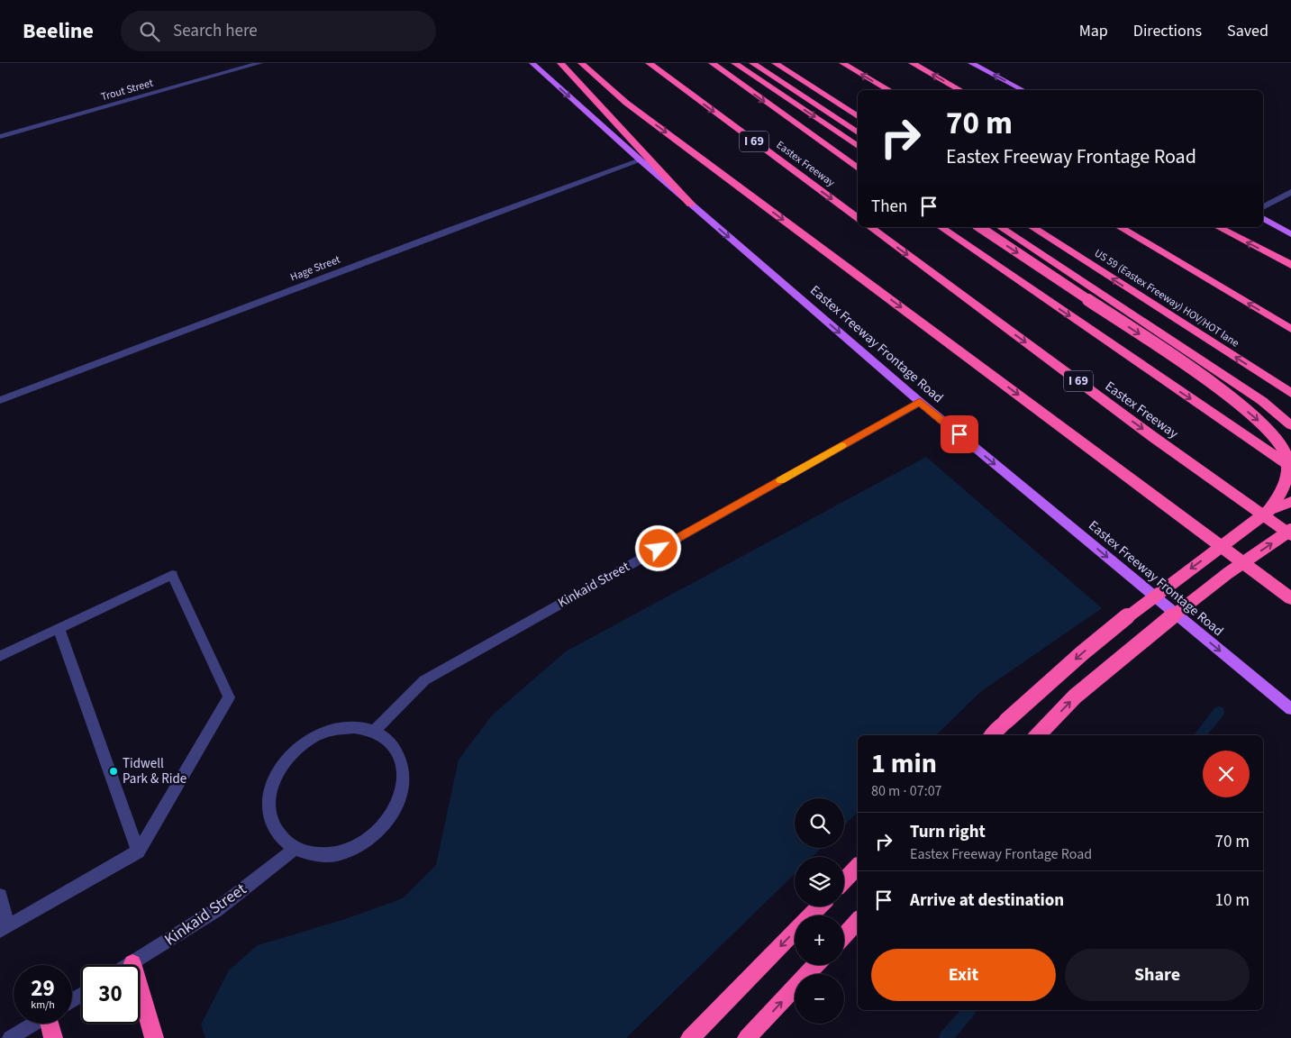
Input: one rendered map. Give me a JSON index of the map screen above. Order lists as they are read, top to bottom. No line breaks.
{"streets":{"highway":["I 69","Eastex Freeway","US 59 (Eastex Freeway) HOV/HOT lane"],"main road":["Eastex Freeway Frontage Road"],"street":["Trout Street","Hage Street","Kinkaid Street"]},"crossings":[["Hage Street","Eastex Freeway Frontage Road"],["Eastex Freeway Frontage Road","Kinkaid Street"]],"one_way":["Eastex Freeway Frontage Road"],"places":["Tidwell Park & Ride"],"page":{"header":"Beeline","search":"Search here","nav":["Map","Directions","Saved"],"turn":["70 m","Eastex Freeway Frontage Road"],"then":"Then","heading":["1 min","80 m · 07:07"],"map_buttons":["+","−"],"list":[{"name":"Turn right","note":"Eastex Freeway Frontage Road","value":"70 m"},{"name":"Arrive at destination","value":"10 m"}],"buttons":["Exit","Share"],"speed":"29 km/h","limit":"30"}}
